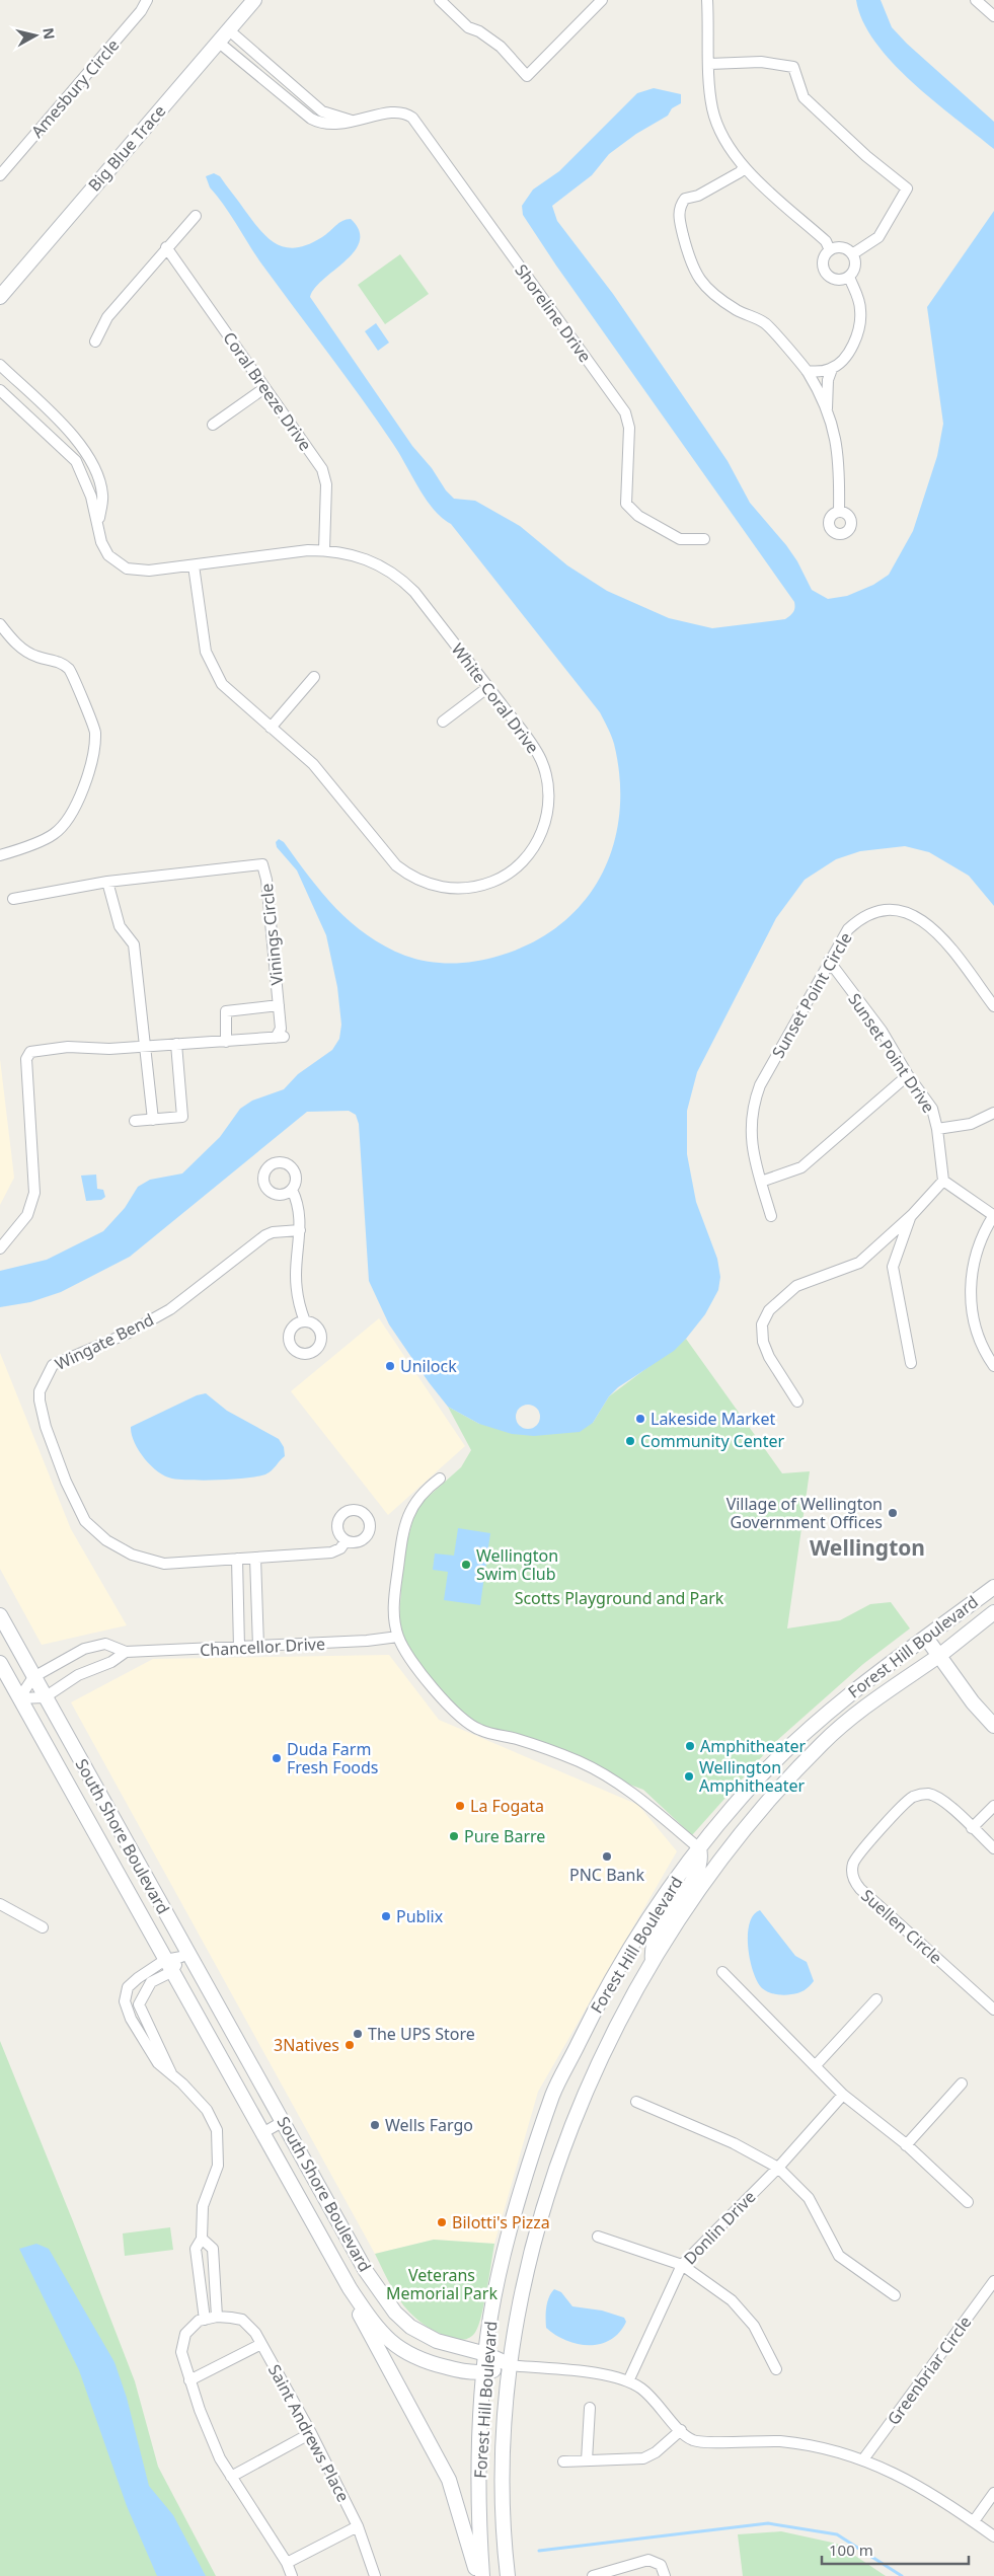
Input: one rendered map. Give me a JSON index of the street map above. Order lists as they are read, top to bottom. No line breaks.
{"streets":{"main road":["Big Blue Trace","Forest Hill Boulevard","South Shore Boulevard"],"street":["Amesbury Circle","Shoreline Drive","Coral Breeze Drive","White Coral Drive","Vinings Circle","Sunset Point Circle","Sunset Point Drive","Wingate Bend","Chancellor Drive","Suellen Circle","Donlin Drive","Greenbriar Circle","Saint Andrews Place"]},"crossings":[["Big Blue Trace","Shoreline Drive"],["Coral Breeze Drive","White Coral Drive"],["Sunset Point Circle","Sunset Point Drive"],["Chancellor Drive","South Shore Boulevard"],["Forest Hill Boulevard","South Shore Boulevard"]],"districts":["Wellington"],"parks":["Scotts Playground and Park","Veterans Memorial Park"],"places":["Unilock","Lakeside Market","Community Center","Village of Wellington Government Offices","Wellington Swim Club","Amphitheater","Duda Farm Fresh Foods","Wellington Amphitheater","La Fogata","Pure Barre","PNC Bank","Publix","The UPS Store","3Natives","Wells Fargo","Bilotti's Pizza"],"scale_bar":"100 m","north":"right"}
